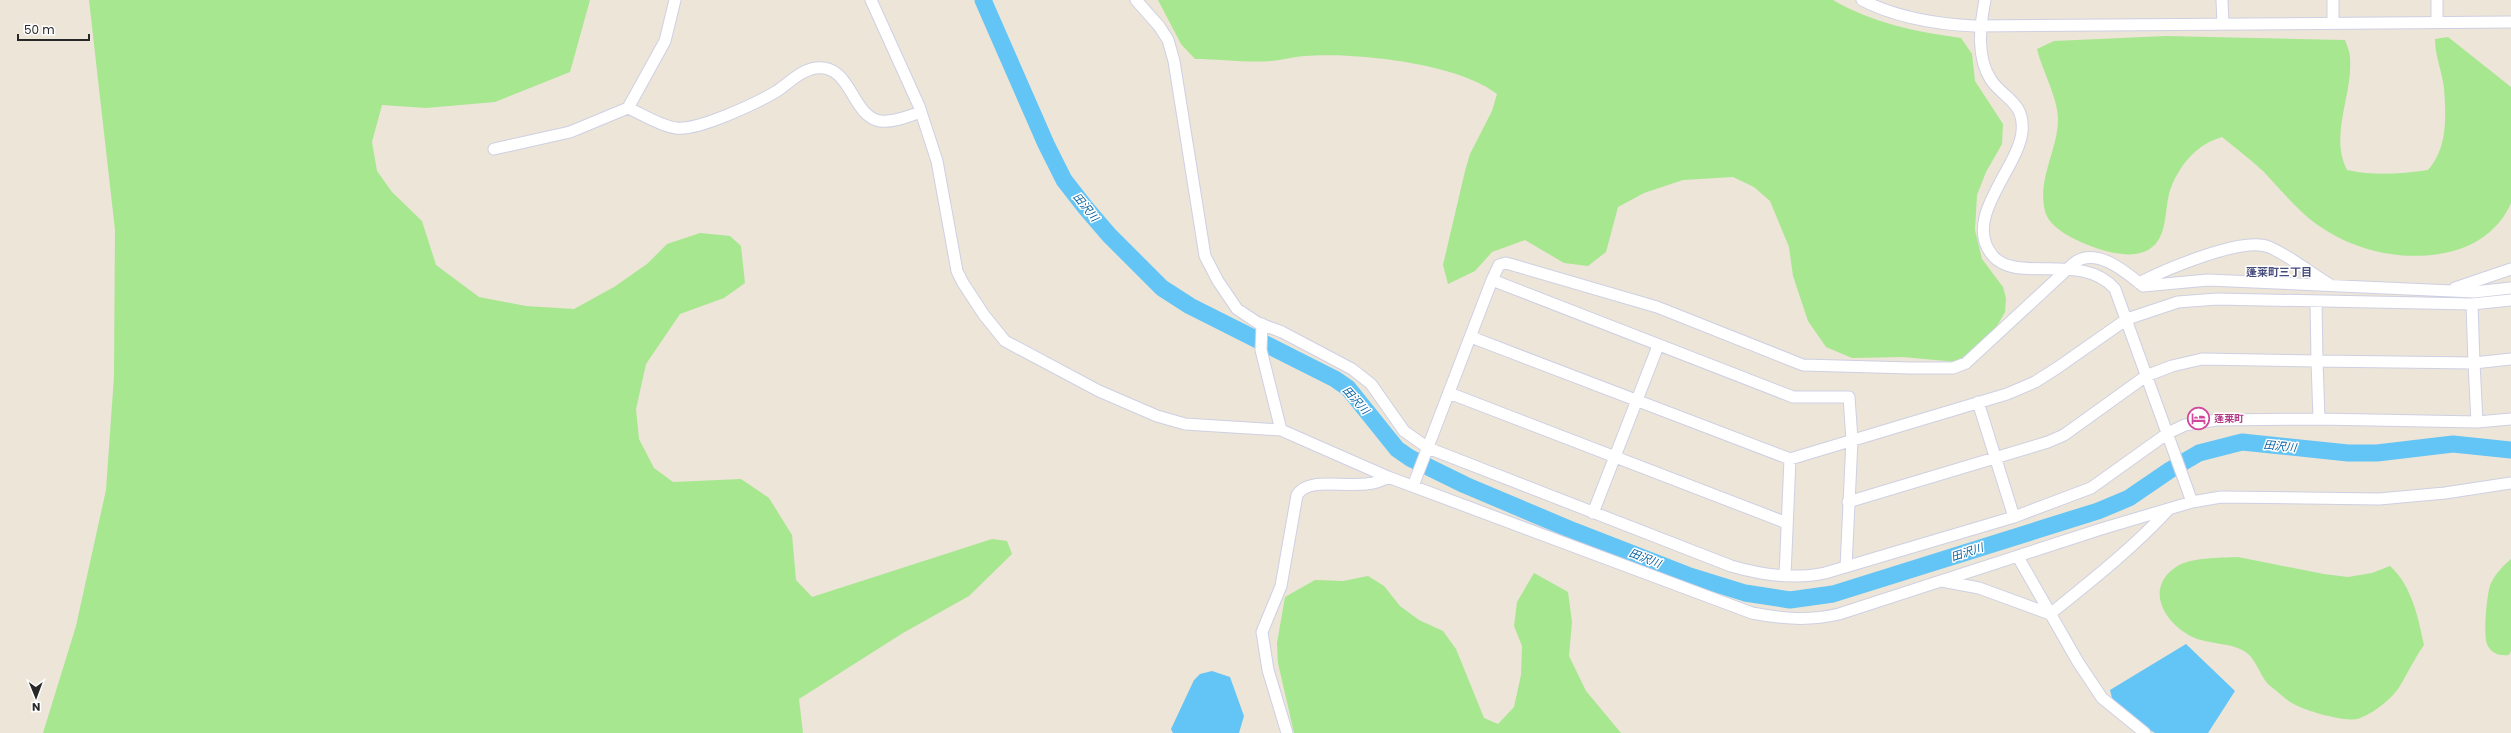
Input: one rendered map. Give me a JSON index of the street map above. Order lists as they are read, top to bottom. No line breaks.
{"districts":["蓬莱町三丁目"],"water":["田沢川"],"places":{"hotel":["蓬莱町"]},"scale_bar":"50 m","north":"bottom"}
